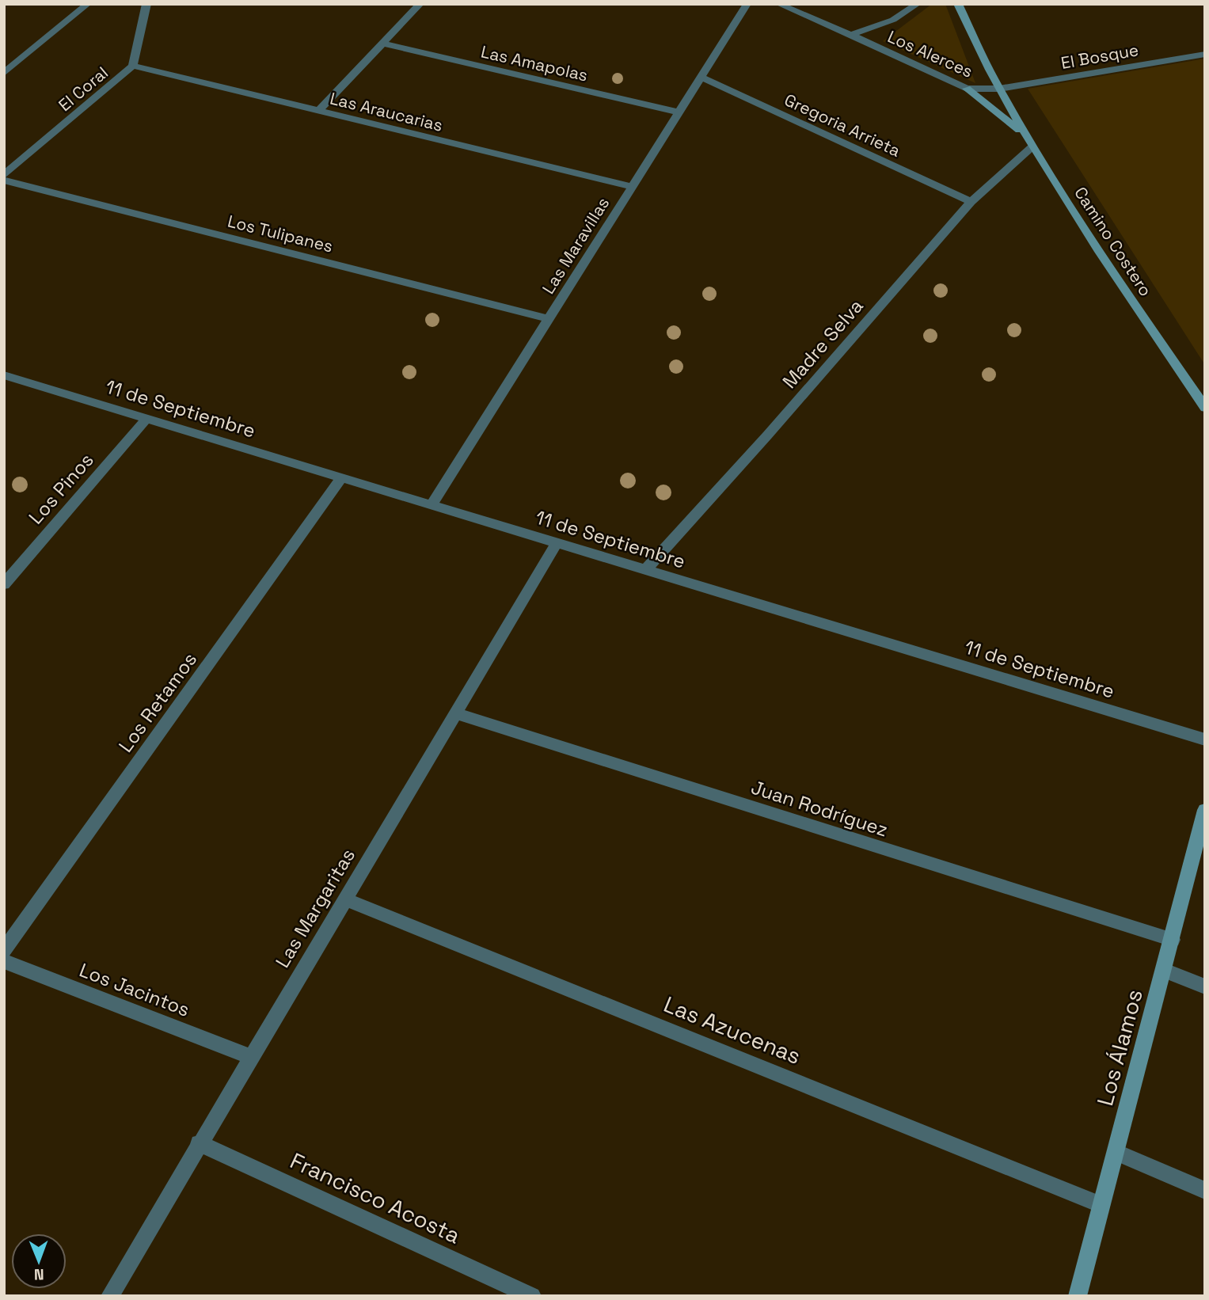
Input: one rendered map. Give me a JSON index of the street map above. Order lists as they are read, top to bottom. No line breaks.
{"streets":{"main road":["Camino Costero","Los Álamos"],"street":["Los Alerces","El Bosque","Las Amapolas","El Coral","Las Araucarias","Gregoria Arrieta","Los Tulipanes","Las Maravillas","Madre Selva","11 de Septiembre","Los Pinos","Los Retamos","Juan Rodríguez","Las Margaritas","Los Jacintos","Las Azucenas","Francisco Acosta"]},"crossings":[["Los Alerces","El Bosque"],["Los Alerces","Camino Costero"],["El Bosque","Camino Costero"],["Las Amapolas","Las Maravillas"],["El Coral","Las Araucarias"],["Las Araucarias","Las Maravillas"],["Gregoria Arrieta","Las Maravillas"],["Gregoria Arrieta","Madre Selva"],["Los Tulipanes","Las Maravillas"],["Camino Costero","Madre Selva"],["Las Maravillas","11 de Septiembre"],["Madre Selva","11 de Septiembre"],["11 de Septiembre","Los Pinos"],["11 de Septiembre","Los Retamos"],["11 de Septiembre","Las Margaritas"],["Juan Rodríguez","Las Margaritas"],["Juan Rodríguez","Los Álamos"],["Las Margaritas","Los Jacintos"],["Las Margaritas","Las Azucenas"],["Las Margaritas","Francisco Acosta"],["Las Azucenas","Los Álamos"]],"north":"bottom"}
